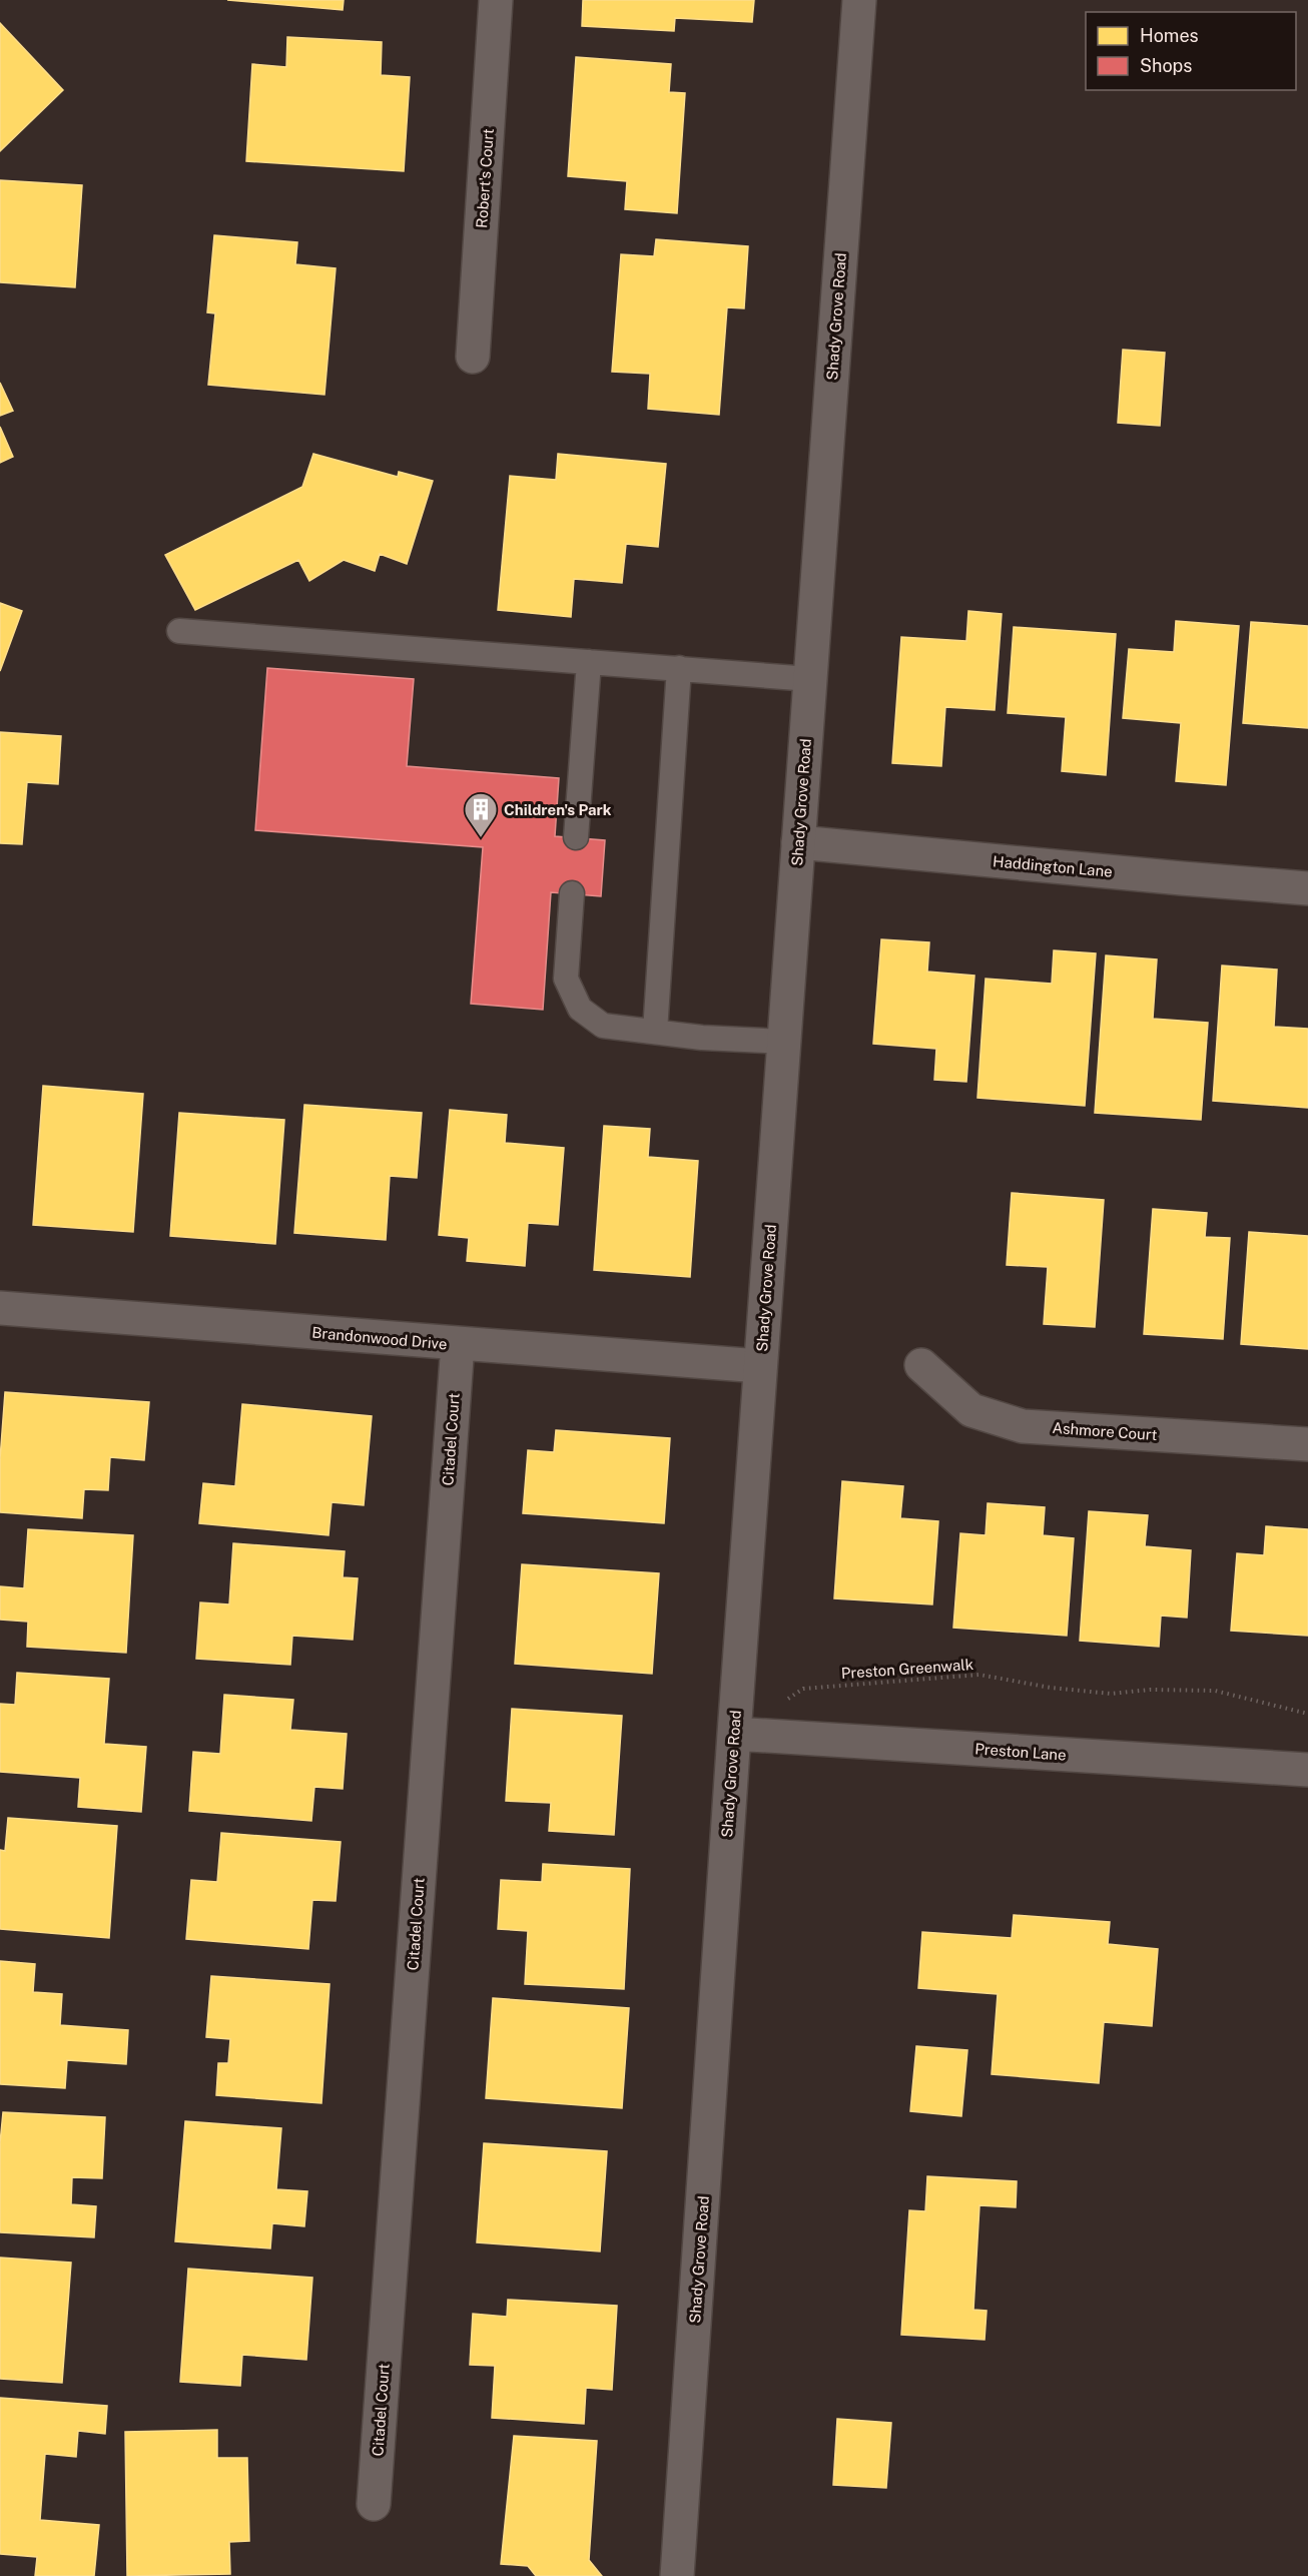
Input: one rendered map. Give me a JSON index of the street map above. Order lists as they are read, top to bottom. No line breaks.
{"streets":{"street":["Robert's Court","Shady Grove Road","Haddington Lane","Brandonwood Drive","Ashmore Court","Citadel Court","Preston Lane"],"path":["Preston Greenwalk"]},"crossings":[["Shady Grove Road","Haddington Lane"],["Shady Grove Road","Brandonwood Drive"],["Shady Grove Road","Preston Lane"],["Brandonwood Drive","Citadel Court"]],"places":{"building":["Children's Park"]},"legend":["Homes","Shops"]}
